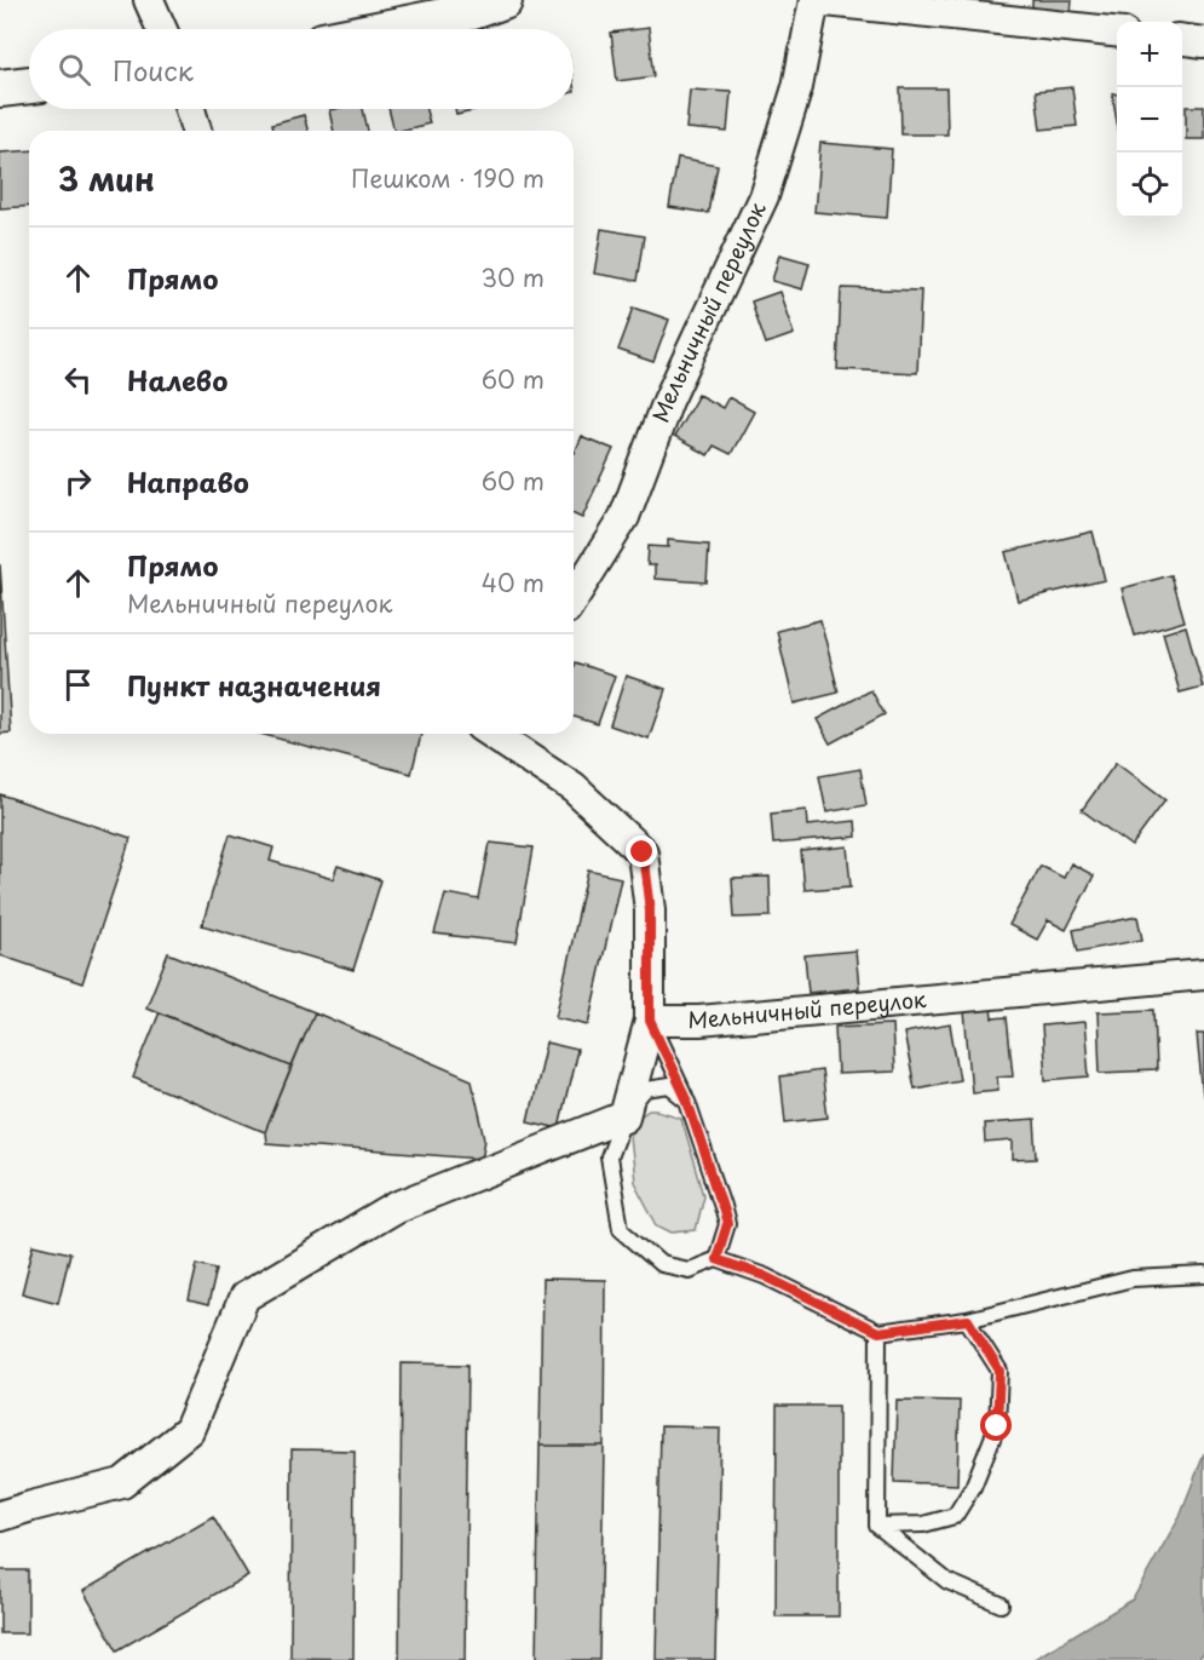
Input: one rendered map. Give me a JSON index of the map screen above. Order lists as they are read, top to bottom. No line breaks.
{"streets":{"street":["Мельничный переулок"]},"page":{"map_buttons":["+","−"],"search":"Поиск","heading":["3 мин","Пешком · 190 m"],"list":[["Прямо","30 m"],["Налево","60 m"],["Направо","60 m"],["Прямо","Мельничный переулок","40 m"],"Пункт назначения"]}}
